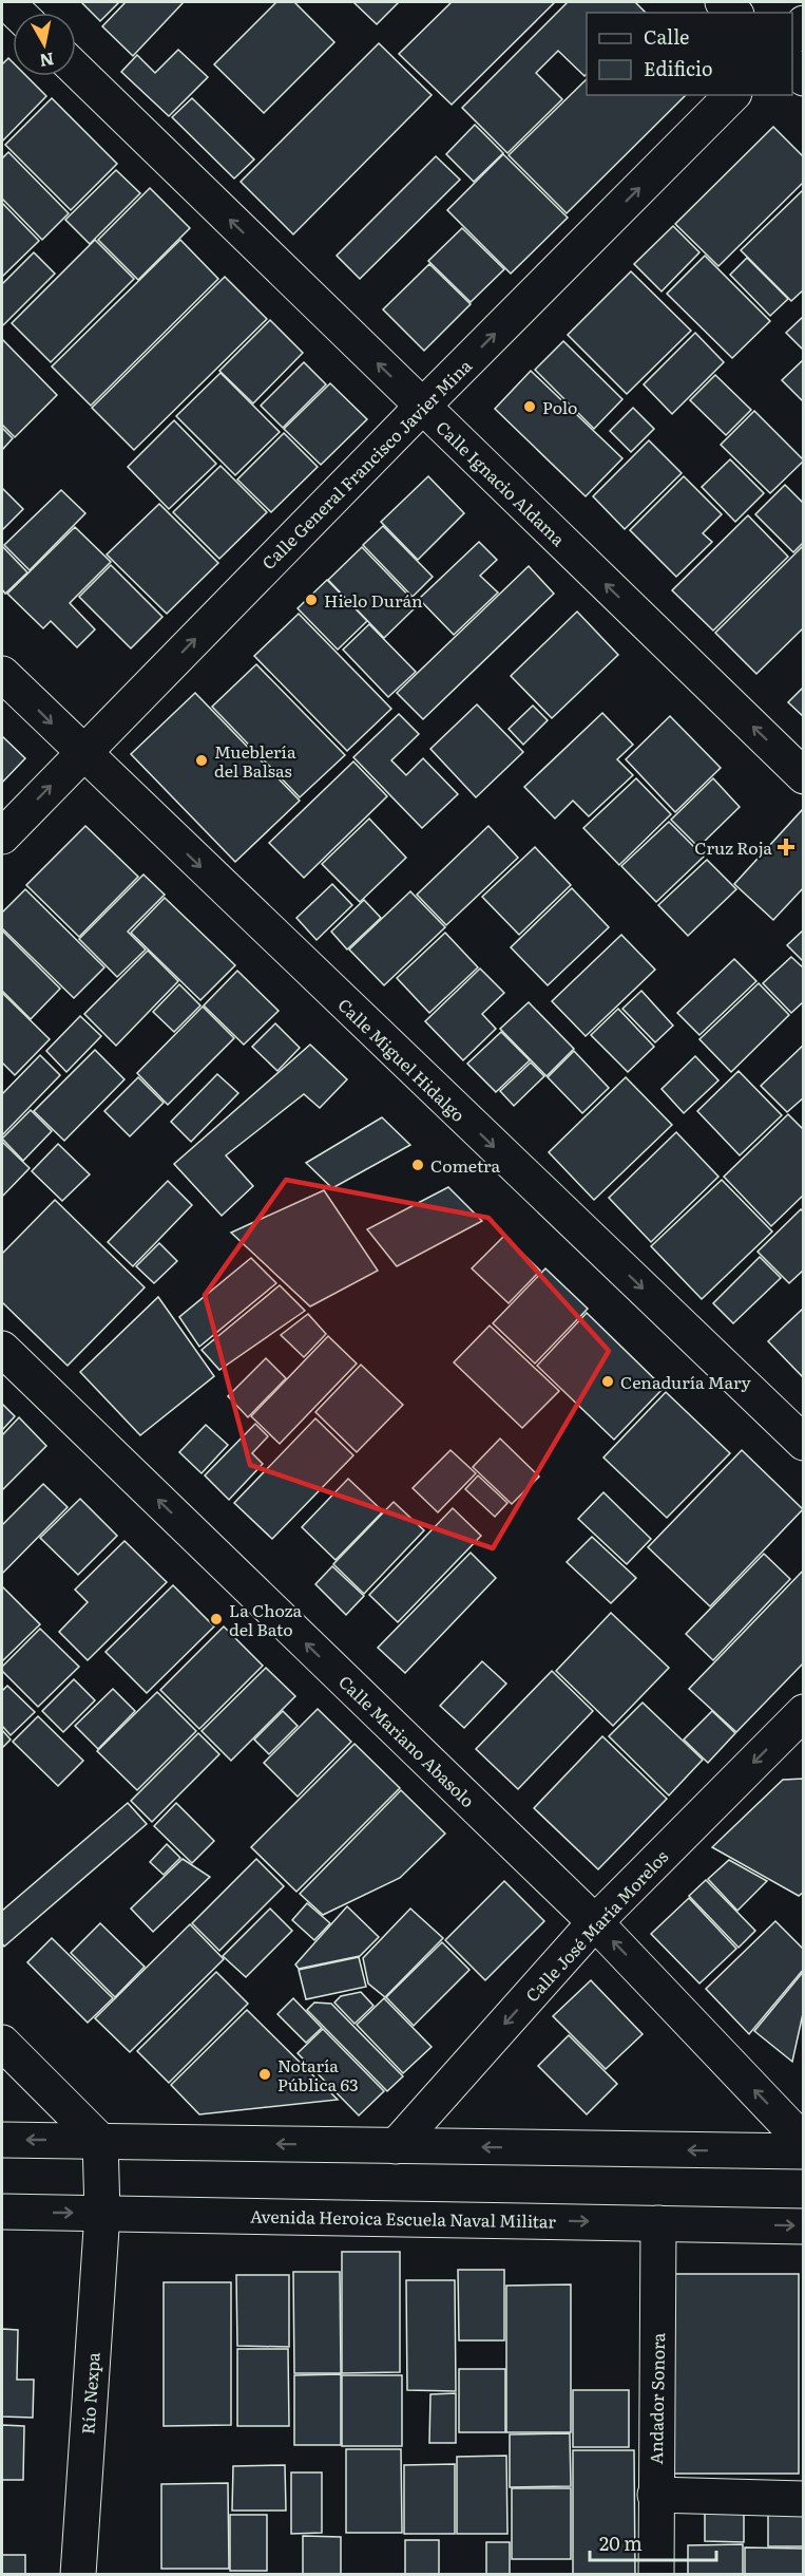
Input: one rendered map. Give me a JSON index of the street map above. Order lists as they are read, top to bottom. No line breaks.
{"streets":{"street":["Calle General Francisco Javier Mina","Calle Ignacio Aldama","Calle Miguel Hidalgo","Calle Mariano Abasolo","Calle José María Morelos","Avenida Heroica Escuela Naval Militar","Río Nexpa","Andador Sonora"]},"crossings":[["Calle General Francisco Javier Mina","Calle Ignacio Aldama"],["Calle General Francisco Javier Mina","Calle Miguel Hidalgo"],["Calle Mariano Abasolo","Calle José María Morelos"],["Avenida Heroica Escuela Naval Militar","Río Nexpa"],["Avenida Heroica Escuela Naval Militar","Andador Sonora"]],"one_way":["Calle General Francisco Javier Mina","Calle Ignacio Aldama","Calle Miguel Hidalgo","Calle Mariano Abasolo","Calle José María Morelos"],"places":{"other":["Polo","Hielo Durán","Mueblería del Balsas","Cometra","Cenaduría Mary","La Choza del Bato","Notaría Pública 63"],"health":["Cruz Roja"]},"legend":["Calle","Edificio"],"scale_bar":"20 m","north":"bottom"}
